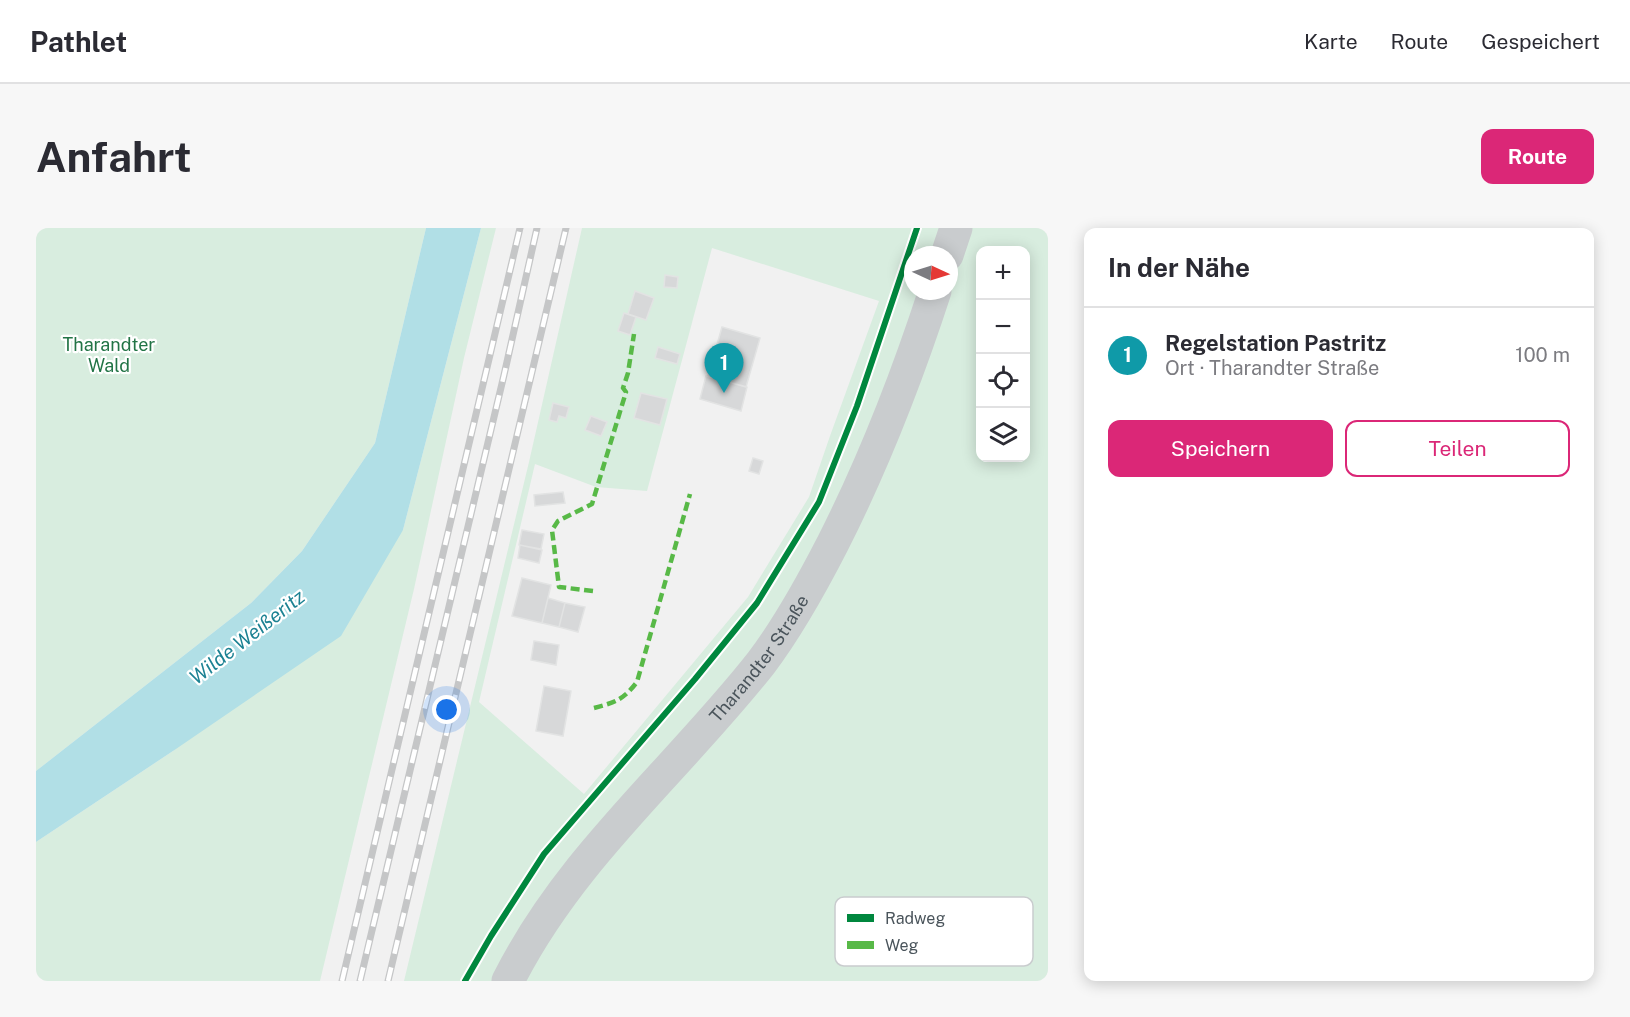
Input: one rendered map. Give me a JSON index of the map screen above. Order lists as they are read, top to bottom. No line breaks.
{"streets":{"main road":["Tharandter Straße"]},"water":["Wilde Weißeritz"],"parks":["Tharandter Wald"],"legend":["Radweg","Weg"],"north":"right","page":{"header":"Pathlet","nav":["Karte","Route","Gespeichert"],"buttons":["Route",["Speichern","Teilen"]],"title":"Anfahrt","heading":"In der Nähe","map_buttons":["+","−"],"list":[{"mark":"1","name":"Regelstation Pastritz","note":"Ort · Tharandter Straße","value":"100 m"}],"pins":"1"}}
